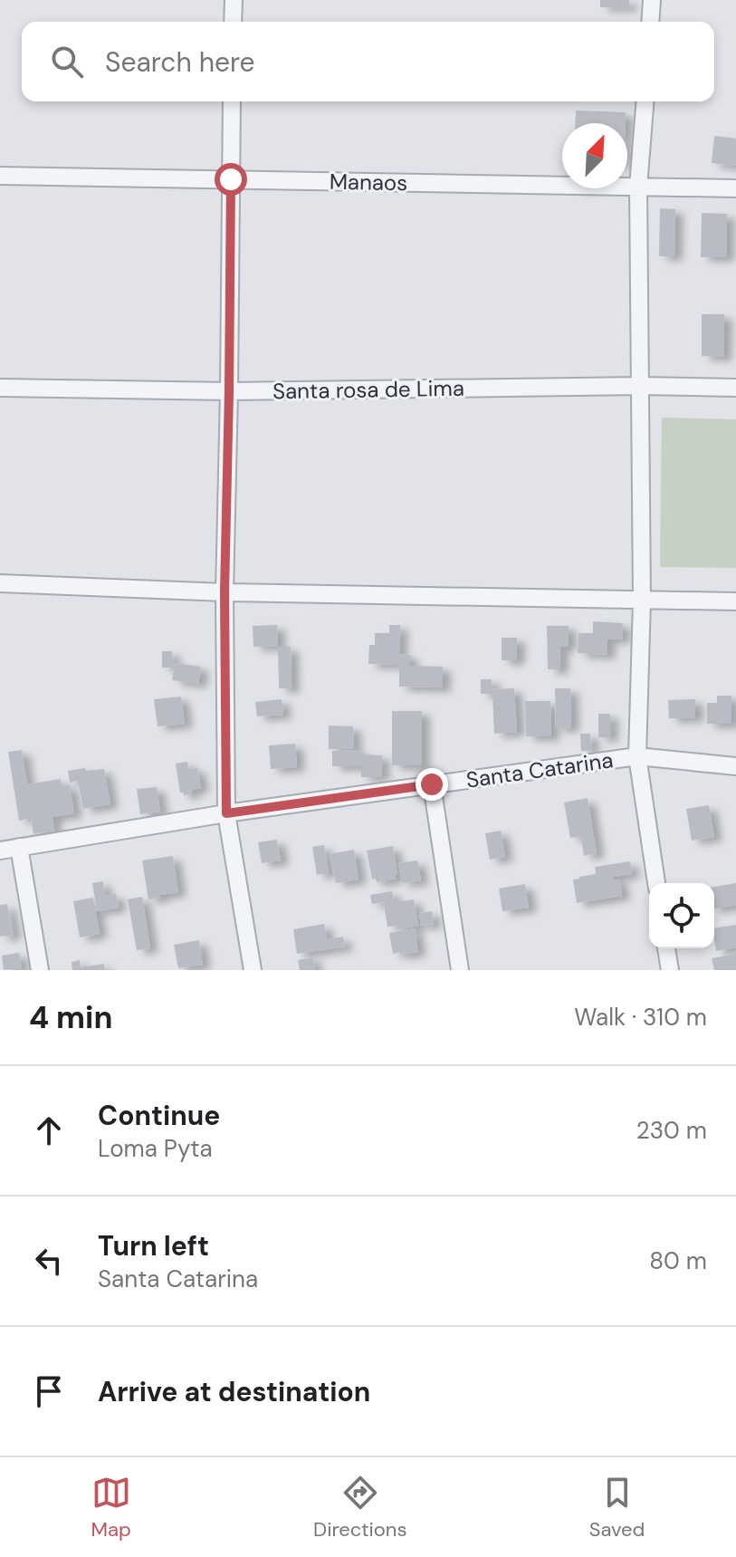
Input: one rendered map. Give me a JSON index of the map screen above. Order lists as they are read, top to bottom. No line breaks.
{"streets":{"street":["Manaos","Santa rosa de Lima","Santa Catarina"]},"north":"top right","page":{"search":"Search here","heading":["4 min","Walk · 310 m"],"list":[["Continue","Loma Pyta","230 m"],["Turn left","Santa Catarina","80 m"],"Arrive at destination"],"nav":["Map","Directions","Saved"]}}
